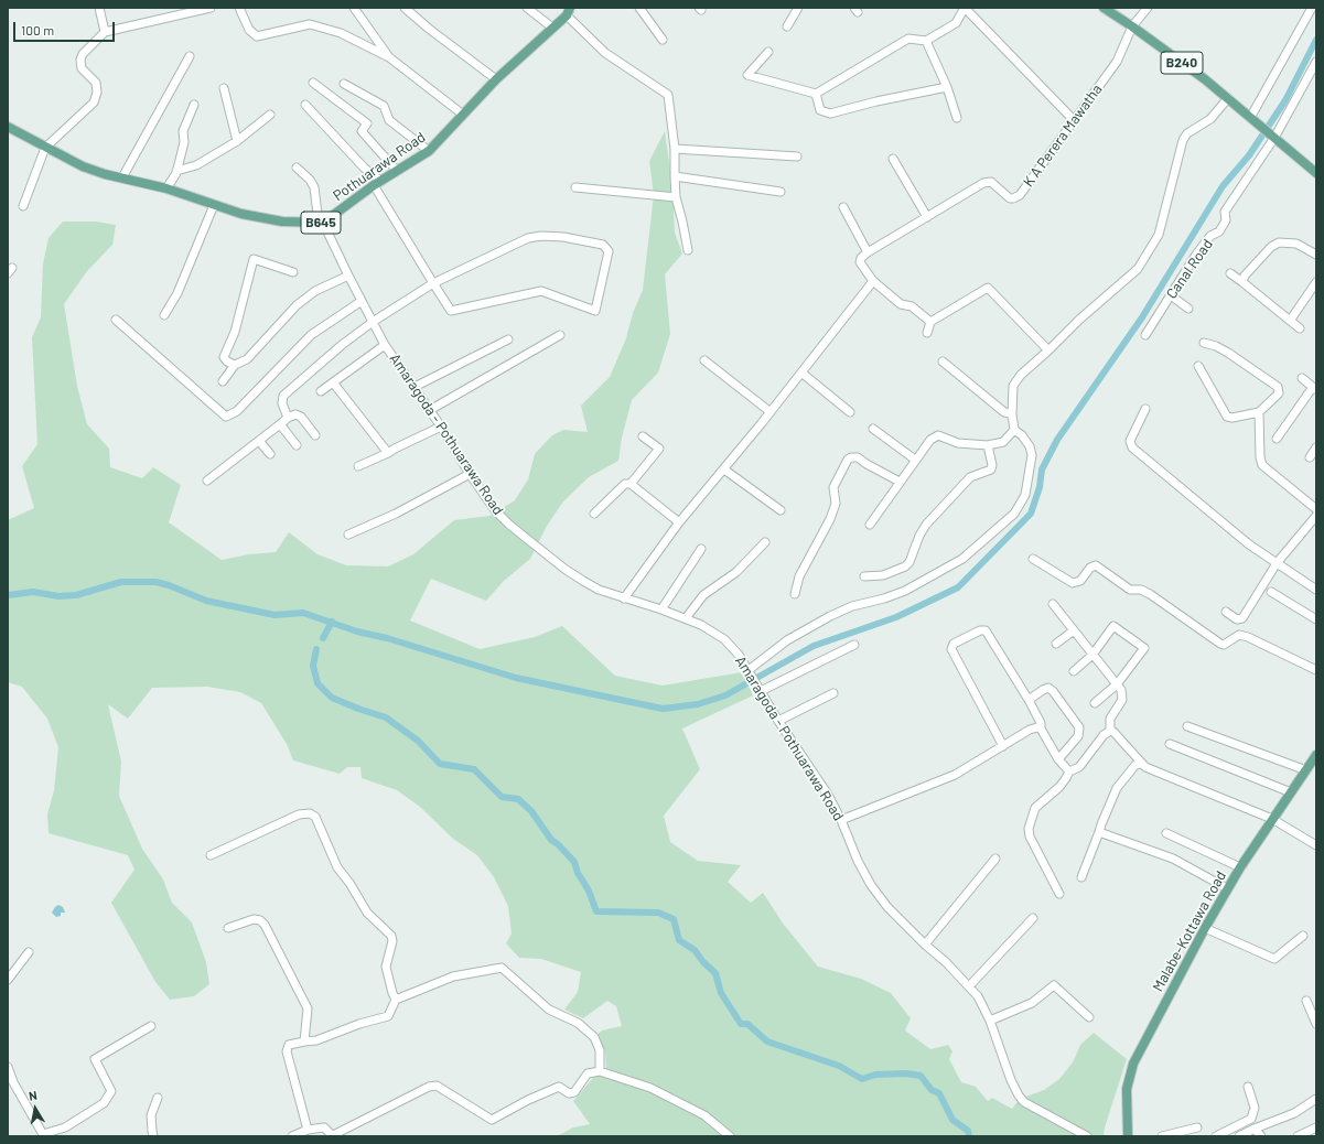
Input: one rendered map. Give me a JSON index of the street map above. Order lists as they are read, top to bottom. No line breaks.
{"streets":{"main road":["B240","Pothuarawa Road","B645","Malabe-Kottawa Road"],"street":["K A Perera Mawatha","Canal Road","Amaragoda - Pothuarawa Road"]},"crossings":[["B240","K A Perera Mawatha"],["B240","Canal Road"],["Pothuarawa Road","B645"],["Pothuarawa Road","Amaragoda - Pothuarawa Road"],["B645","Amaragoda - Pothuarawa Road"]],"scale_bar":"100 m","north":"top"}
